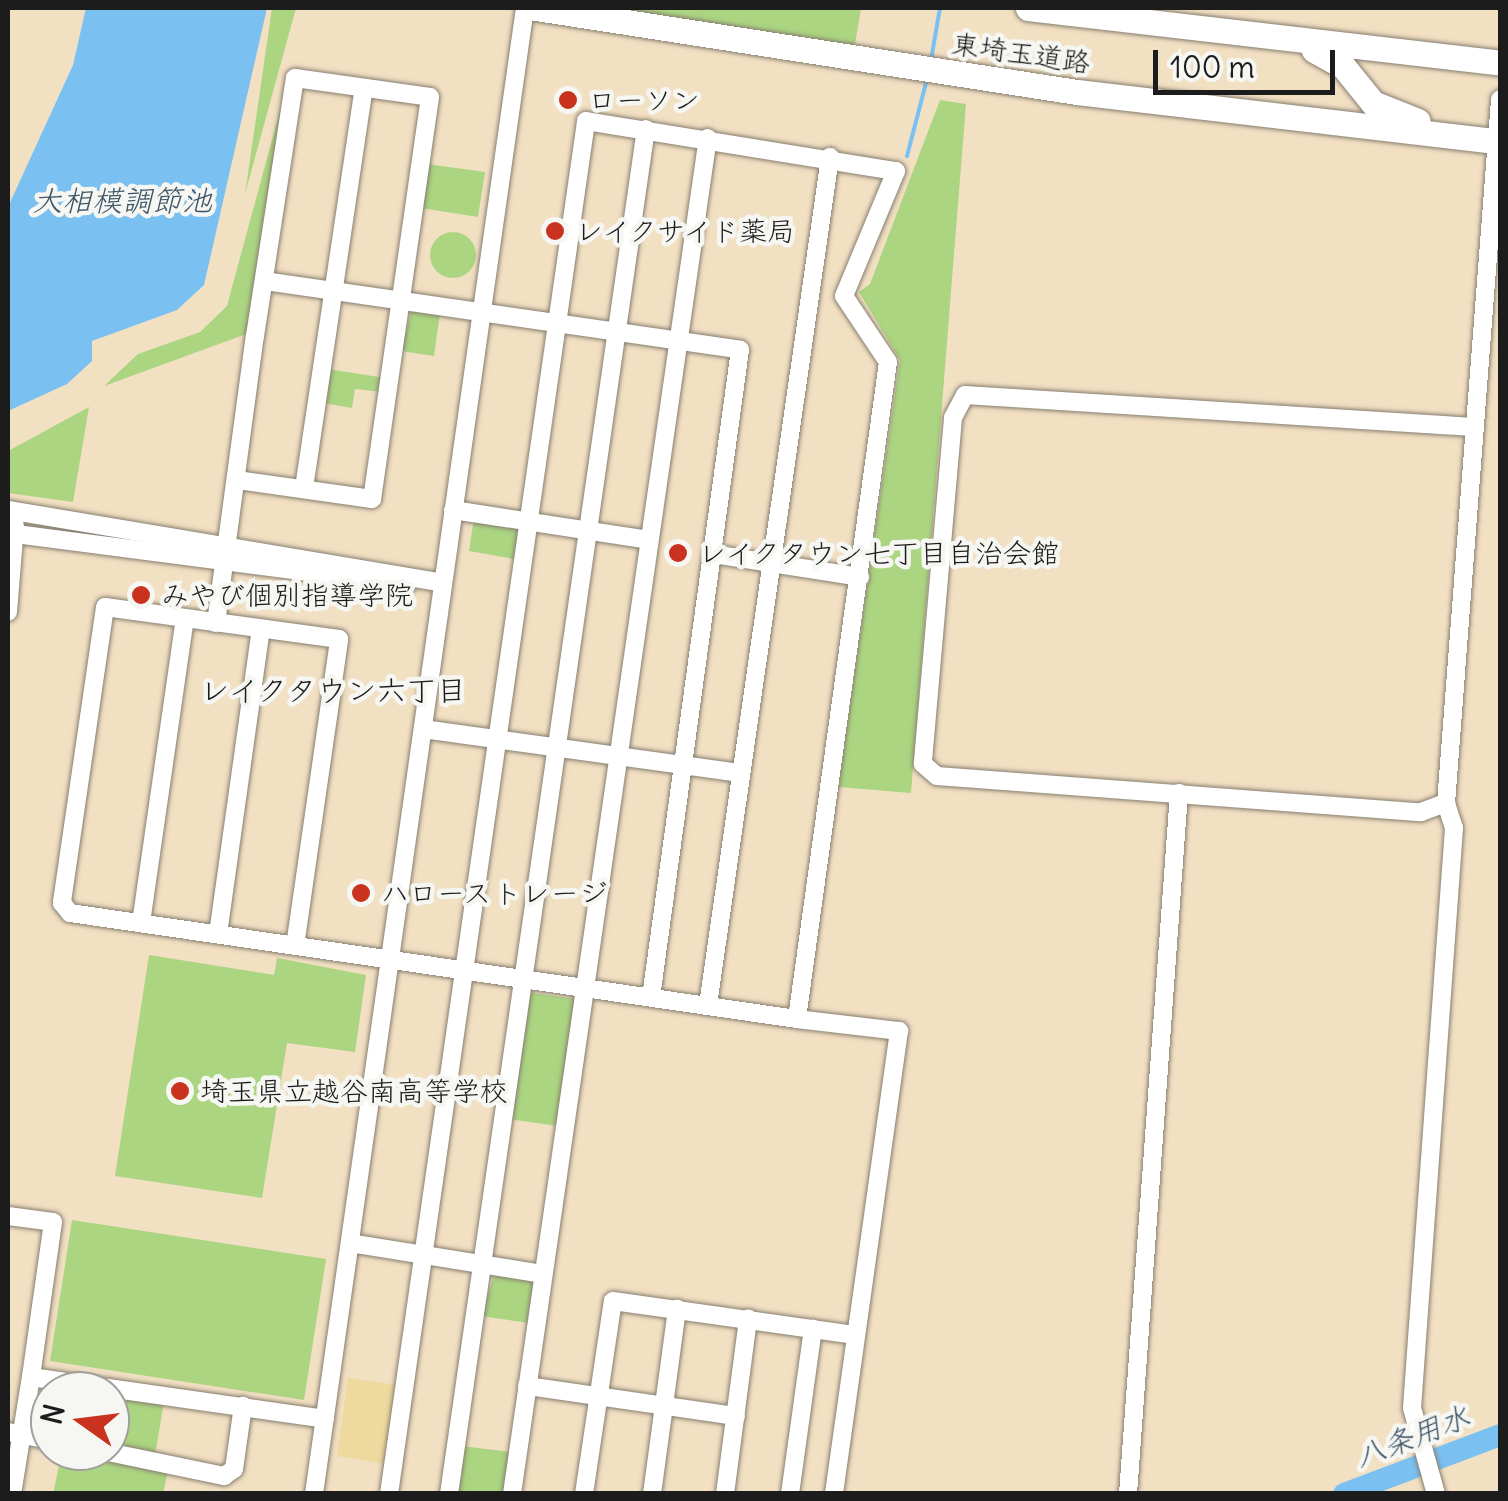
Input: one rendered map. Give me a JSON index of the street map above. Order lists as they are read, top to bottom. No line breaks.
{"streets":{"highway":["東埼玉道路"]},"districts":["レイクタウン六丁目"],"water":["大相模調節池","八条用水"],"places":["ローソン","レイクサイド薬局","レイクタウン七丁目自治会館","みやび個別指導学院","ハローストレージ","埼玉県立越谷南高等学校"],"scale_bar":"100 m","north":"left"}
